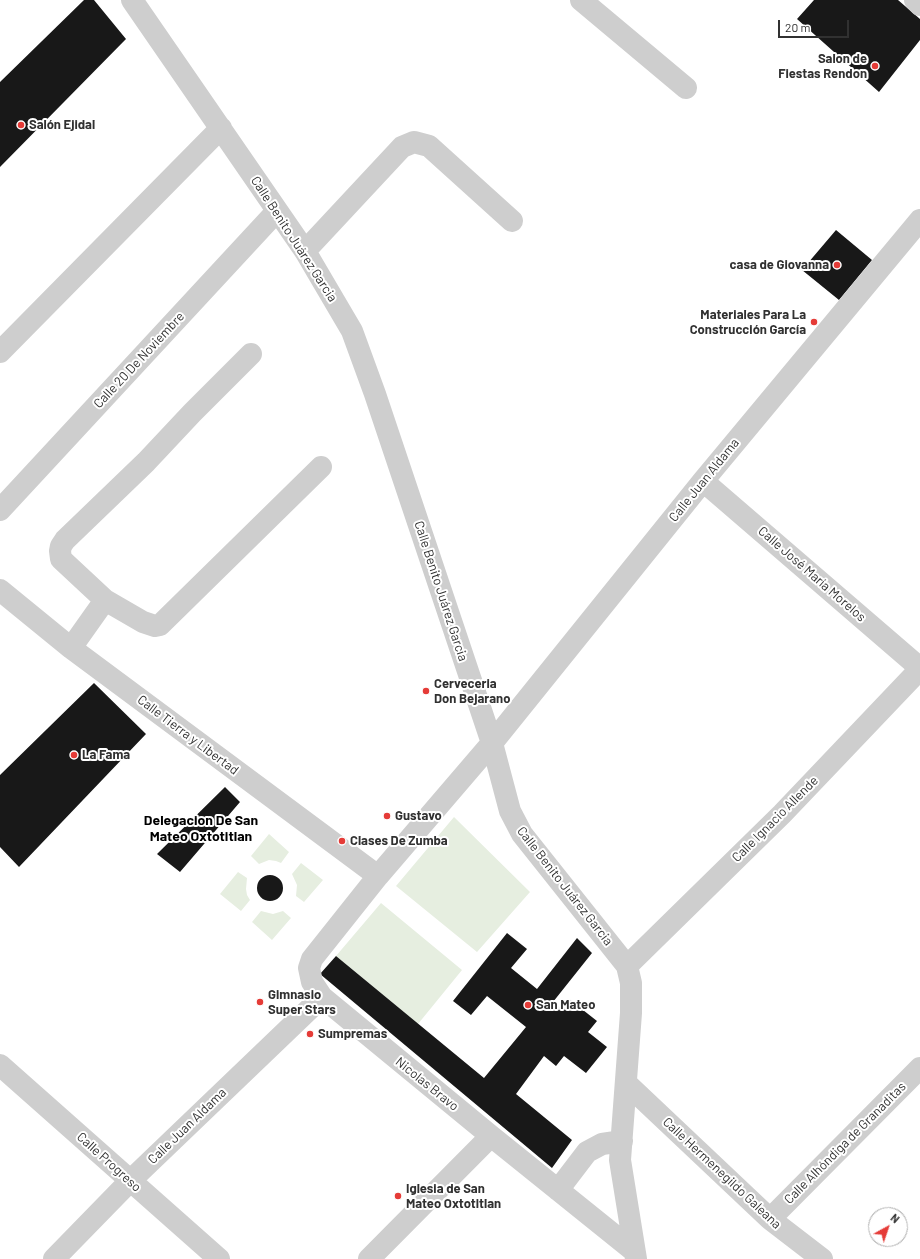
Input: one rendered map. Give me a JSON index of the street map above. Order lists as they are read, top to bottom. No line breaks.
{"streets":{"street":["Calle Benito Juárez Garcia","Calle 20 De Noviembre","Calle Juan Aldama","Calle José María Morelos","Calle Tierra y Libertad","Calle Ignacio Allende","Nicolas Bravo","Calle Alhóndiga de Granaditas","Calle Progreso","Calle Hermenegildo Galeana"]},"crossings":[["Calle Benito Juárez Garcia","Calle 20 De Noviembre"],["Calle Benito Juárez Garcia","Calle Juan Aldama"],["Calle Benito Juárez Garcia","Calle Ignacio Allende"],["Calle Benito Juárez Garcia","Nicolas Bravo"],["Calle Benito Juárez Garcia","Calle Hermenegildo Galeana"],["Calle Juan Aldama","Calle José María Morelos"],["Calle Juan Aldama","Nicolas Bravo"],["Calle Juan Aldama","Calle Progreso"],["Calle José María Morelos","Calle Ignacio Allende"],["Calle Tierra y Libertad","Nicolas Bravo"],["Calle Alhóndiga de Granaditas","Calle Hermenegildo Galeana"]],"districts":["Delegacion De San Mateo Oxtotitlan"],"places":["Salon de Fiestas Rendon","Salón Ejidal","casa de Giovanna","Materiales Para La Construcción García","Cerveceria Don Bejarano","La Fama","Gustavo","Clases De Zumba","Gimnasio Super Stars","San Mateo","Sumpremas","Iglesia de San Mateo Oxtotitlan"],"scale_bar":"20 m","north":"top right"}
